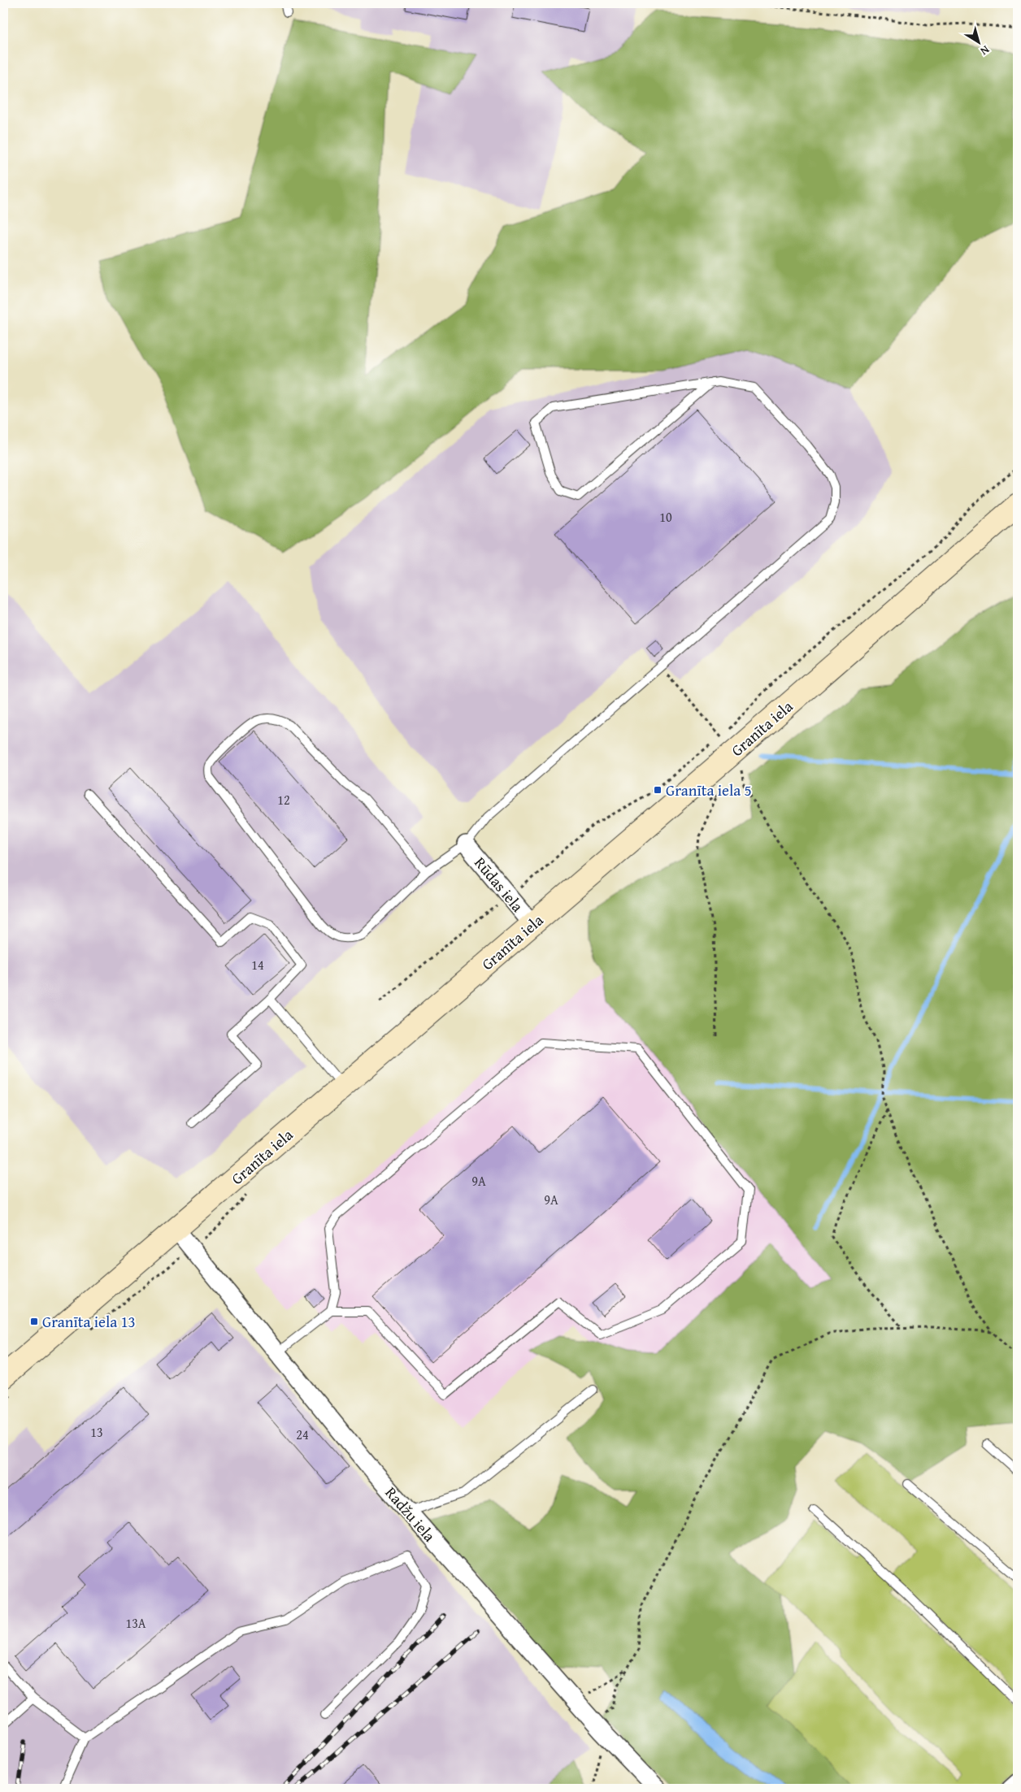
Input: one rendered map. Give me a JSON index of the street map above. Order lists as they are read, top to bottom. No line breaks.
{"streets":{"main road":["Granīta iela"],"street":["Rūdas iela","Radžu iela"]},"crossings":[["Granīta iela","Rūdas iela"],["Granīta iela","Radžu iela"]],"places":{"transit":["Granīta iela 5","Granīta iela 13"]},"house_numbers":["10","12","14","9A","9A","13","24","13A"],"north":"bottom right"}
